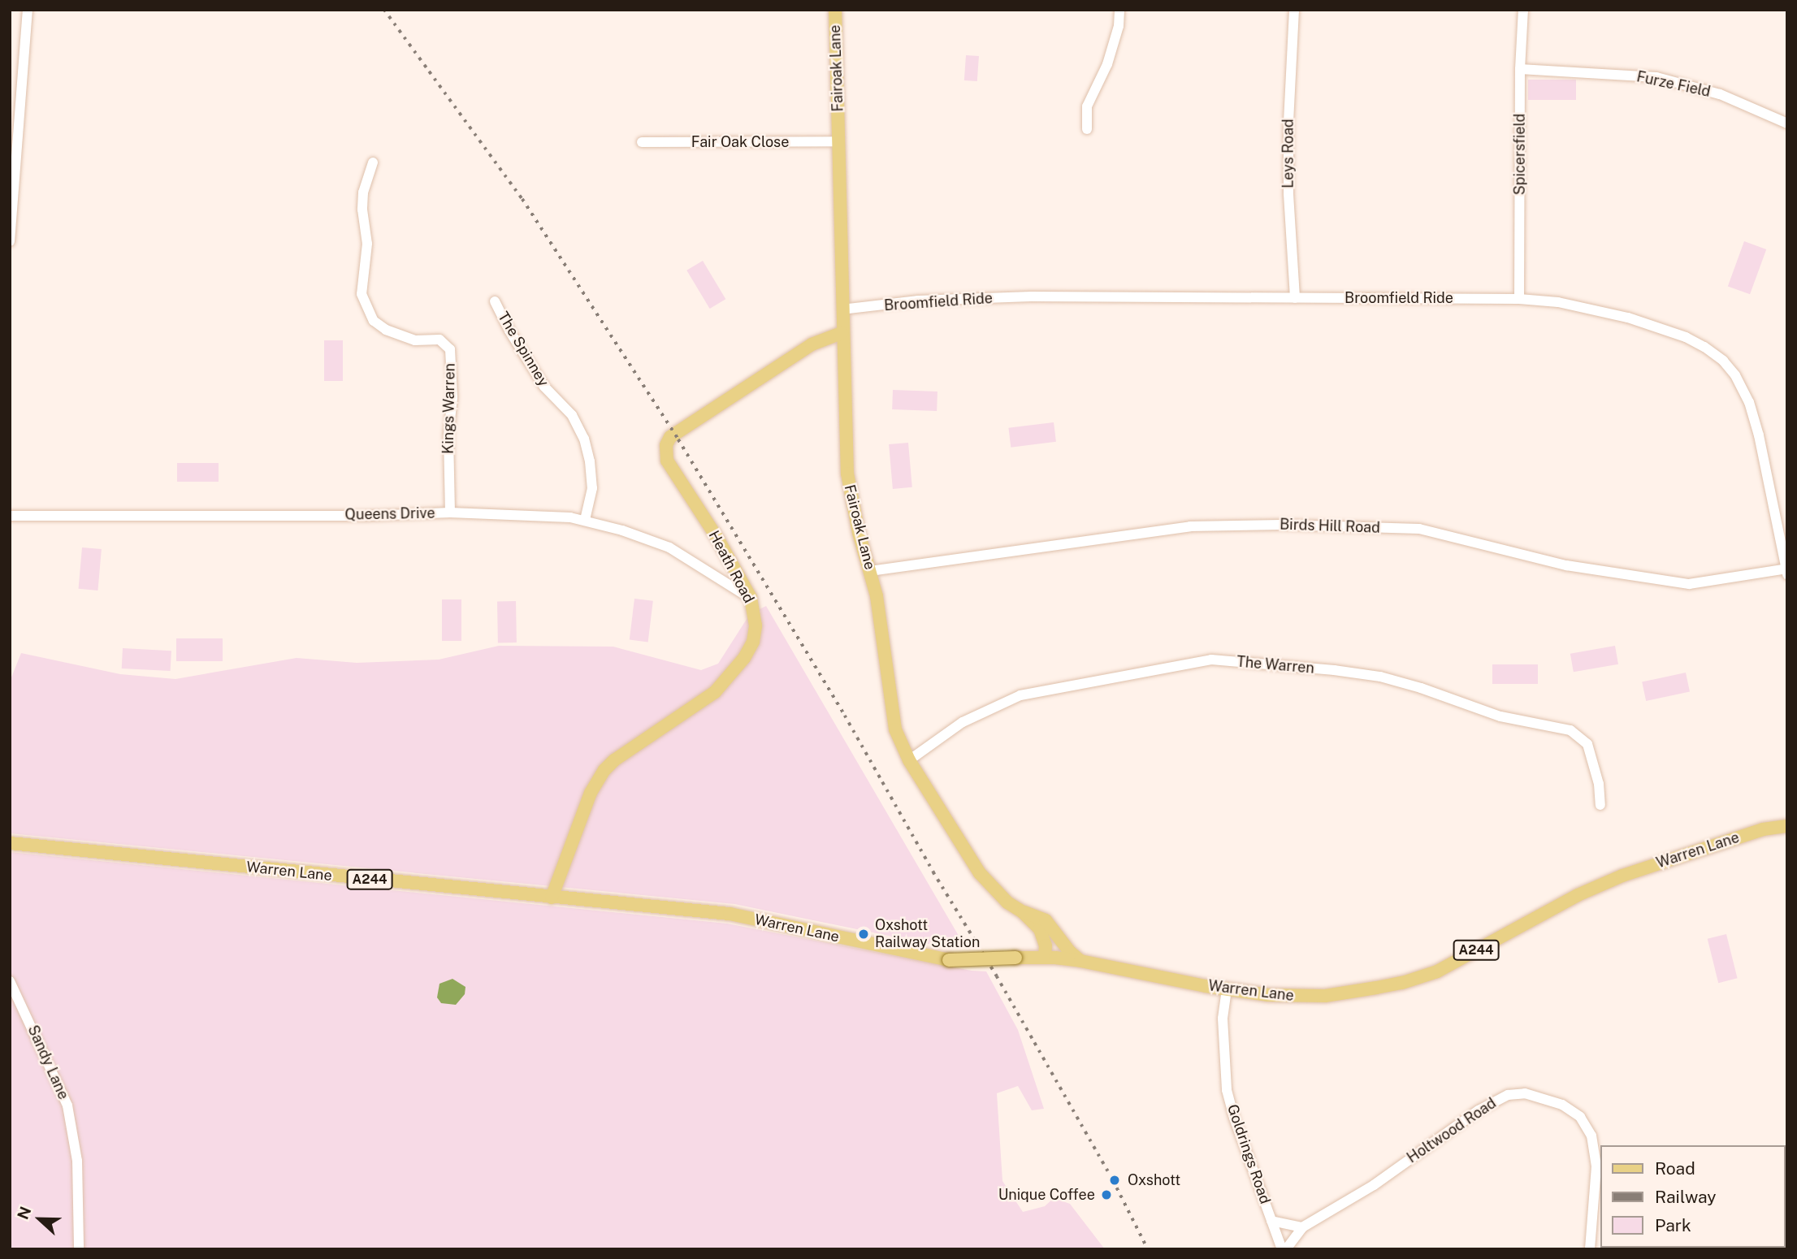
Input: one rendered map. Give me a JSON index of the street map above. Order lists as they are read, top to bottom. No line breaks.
{"streets":{"main road":["Fairoak Lane","Heath Road","Warren Lane","A244"],"street":["Furze Field","Fair Oak Close","Leys Road","Spicersfield","Broomfield Ride","The Spinney","Kings Warren","Queens Drive","Birds Hill Road","The Warren","Sandy Lane","Holtwood Road","Goldrings Road"]},"crossings":[["Fairoak Lane","Fair Oak Close"],["Fairoak Lane","Broomfield Ride"],["Fairoak Lane","Birds Hill Road"],["Fairoak Lane","Heath Road"],["Fairoak Lane","The Warren"],["Fairoak Lane","Warren Lane"],["Furze Field","Spicersfield"],["Leys Road","Broomfield Ride"],["Spicersfield","Broomfield Ride"],["Broomfield Ride","Birds Hill Road"],["The Spinney","Queens Drive"],["Kings Warren","Queens Drive"],["Queens Drive","Heath Road"],["Heath Road","Warren Lane"],["Warren Lane","Goldrings Road"]],"places":["Oxshott Railway Station","Oxshott","Unique Coffee"],"legend":["Road","Railway","Park"],"north":"left"}
